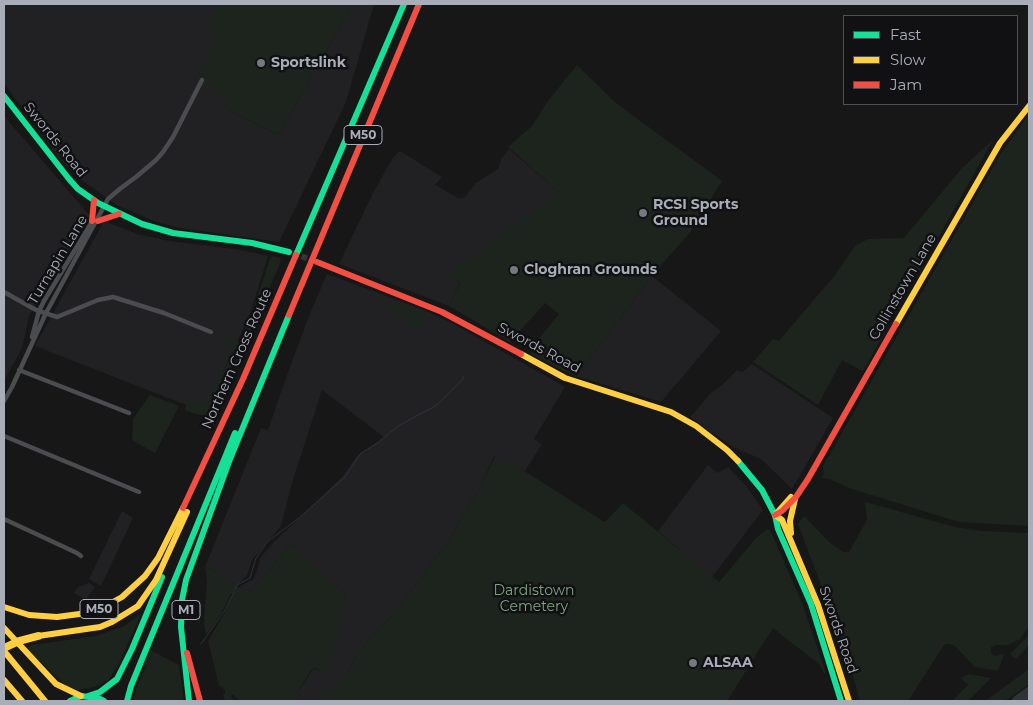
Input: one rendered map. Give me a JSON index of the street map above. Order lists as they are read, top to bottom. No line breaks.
{"streets":{"main road":["M50","Swords Road","Collinstown Lane","Northern Cross Route","M1"],"street":["Turnapin Lane"]},"crossings":[["M50","Northern Cross Route"],["M50","M1"],["Swords Road","Turnapin Lane"],["Swords Road","Collinstown Lane"]],"parks":["Dardistown Cemetery"],"places":["Sportslink","RCSI Sports Ground","Cloghran Grounds","ALSAA"],"legend":["Fast","Slow","Jam"]}
